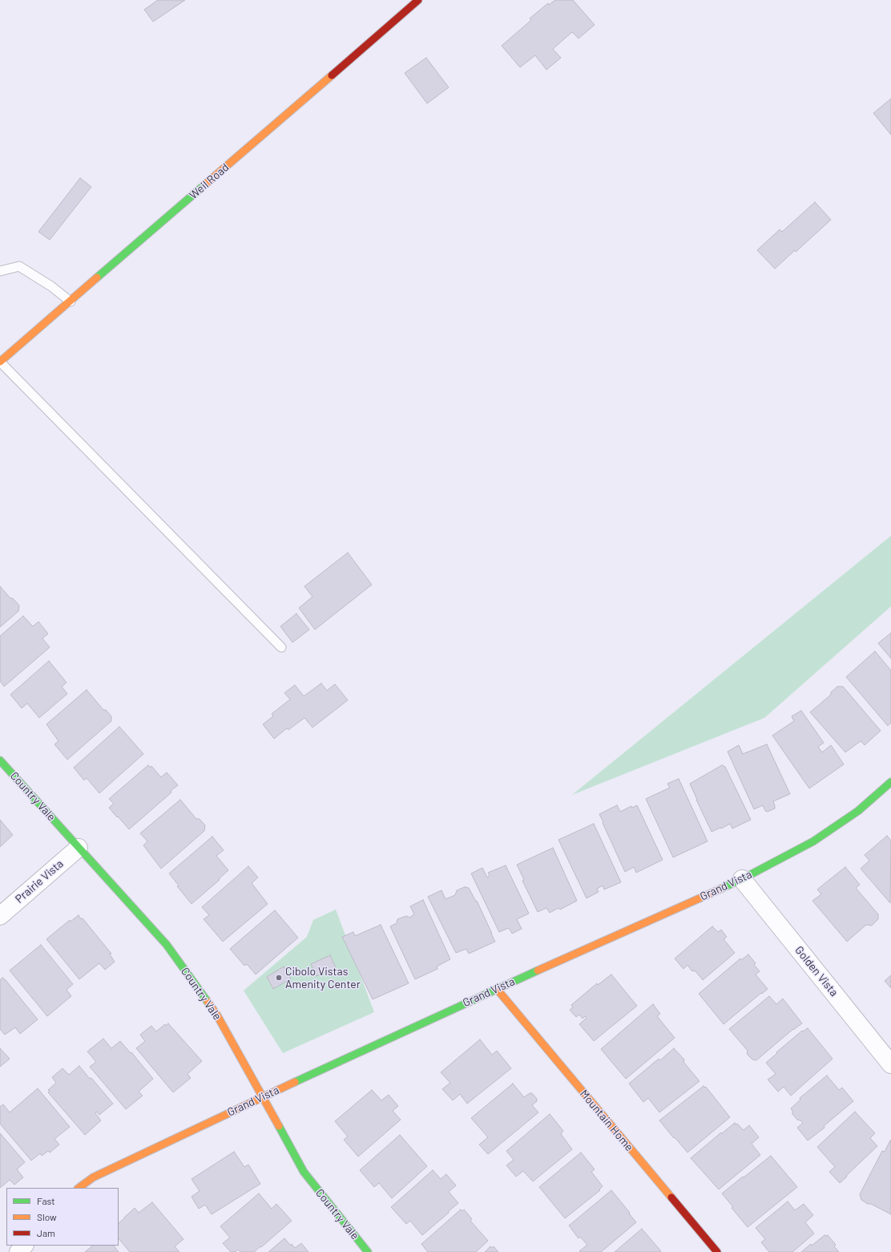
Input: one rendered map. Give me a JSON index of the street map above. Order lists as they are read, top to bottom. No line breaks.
{"streets":{"street":["Weil Road","Country Vale","Prairie Vista","Grand Vista","Golden Vista","Mountain Home"]},"crossings":[["Country Vale","Prairie Vista"],["Country Vale","Grand Vista"],["Grand Vista","Golden Vista"],["Grand Vista","Mountain Home"]],"places":["Cibolo Vistas Amenity Center"],"legend":["Fast","Slow","Jam"]}
